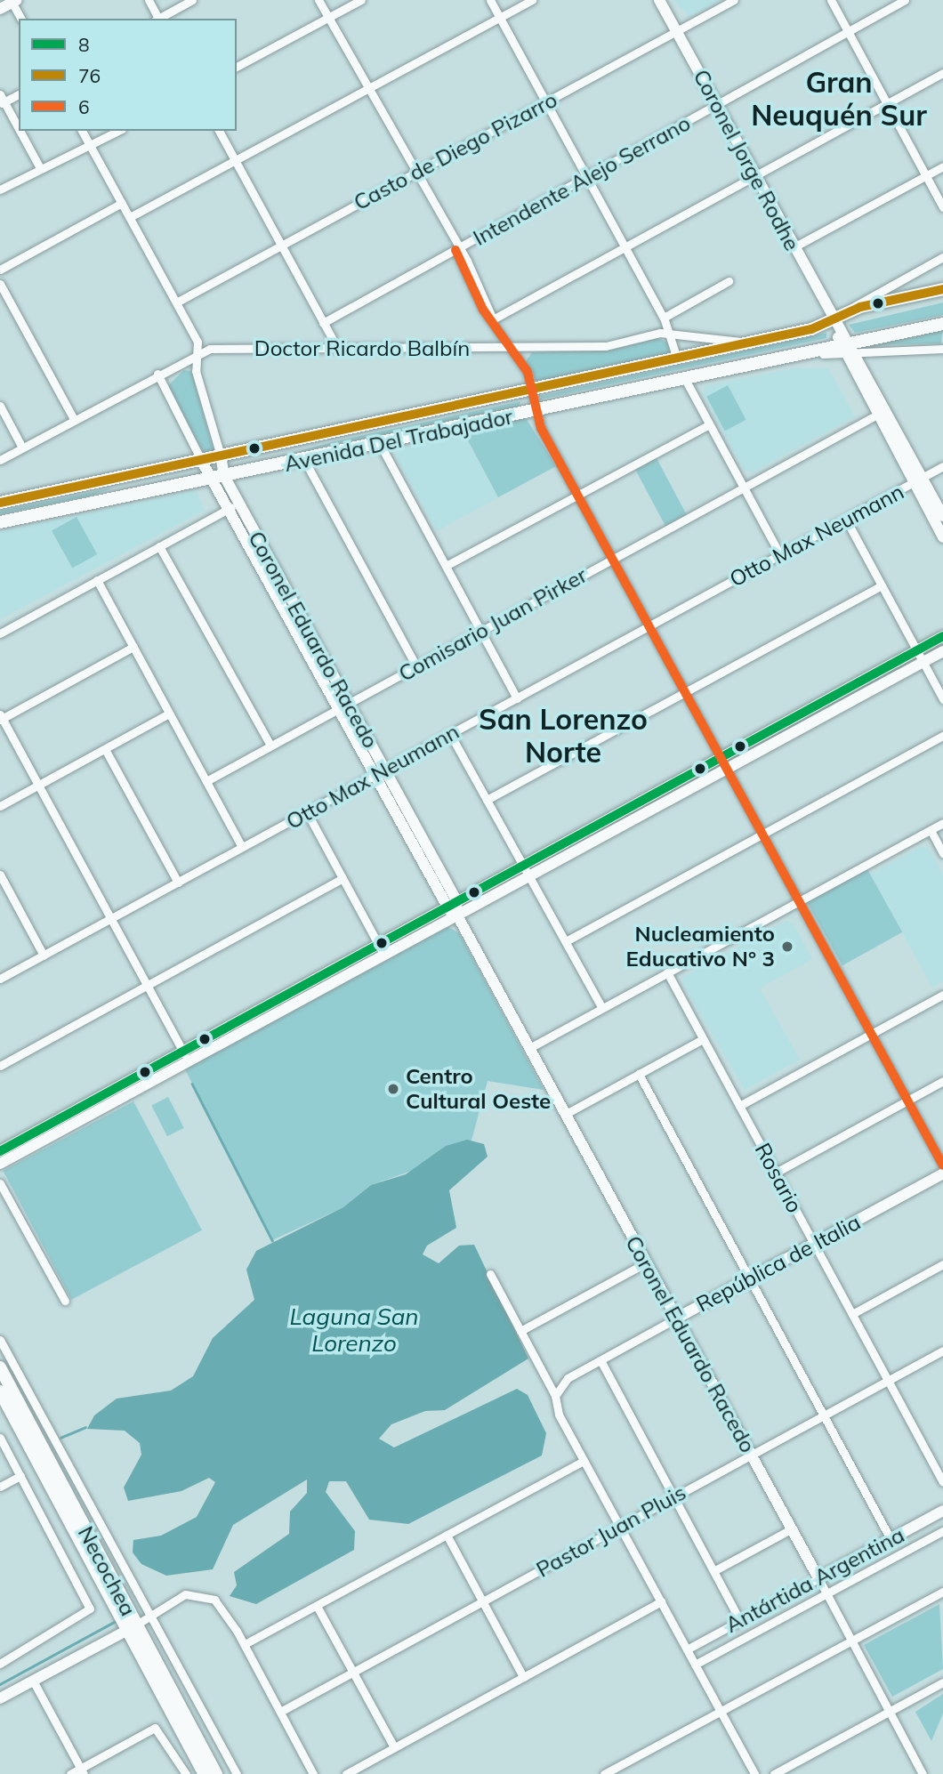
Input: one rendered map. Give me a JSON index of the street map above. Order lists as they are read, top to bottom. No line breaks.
{"streets":{"main road":["Coronel Jorge Rodhe","Avenida Del Trabajador","Coronel Eduardo Racedo","República de Italia","Necochea","Antártida Argentina"],"street":["Casto de Diego Pizarro","Intendente Alejo Serrano","Doctor Ricardo Balbín","Otto Max Neumann","Comisario Juan Pirker","Rosario","Pastor Juan Pluis"]},"crossings":[["Casto de Diego Pizarro","Coronel Jorge Rodhe"],["Casto de Diego Pizarro","Coronel Eduardo Racedo"],["Coronel Jorge Rodhe","Intendente Alejo Serrano"],["Coronel Jorge Rodhe","Avenida Del Trabajador"],["Coronel Jorge Rodhe","Otto Max Neumann"],["Coronel Jorge Rodhe","Comisario Juan Pirker"],["Doctor Ricardo Balbín","Avenida Del Trabajador"],["Doctor Ricardo Balbín","Coronel Eduardo Racedo"],["Avenida Del Trabajador","Coronel Eduardo Racedo"],["Otto Max Neumann","Coronel Eduardo Racedo"],["Comisario Juan Pirker","Coronel Eduardo Racedo"],["Coronel Eduardo Racedo","República de Italia"],["Coronel Eduardo Racedo","Pastor Juan Pluis"],["Coronel Eduardo Racedo","Antártida Argentina"],["Rosario","República de Italia"],["Rosario","Pastor Juan Pluis"]],"districts":["Gran Neuquén Sur","San Lorenzo Norte"],"water":["Laguna San Lorenzo"],"places":["Nucleamiento Educativo N° 3","Centro Cultural Oeste"],"lines":["transit line 6","transit line 76","transit line 8"],"legend":["8","76","6"]}
